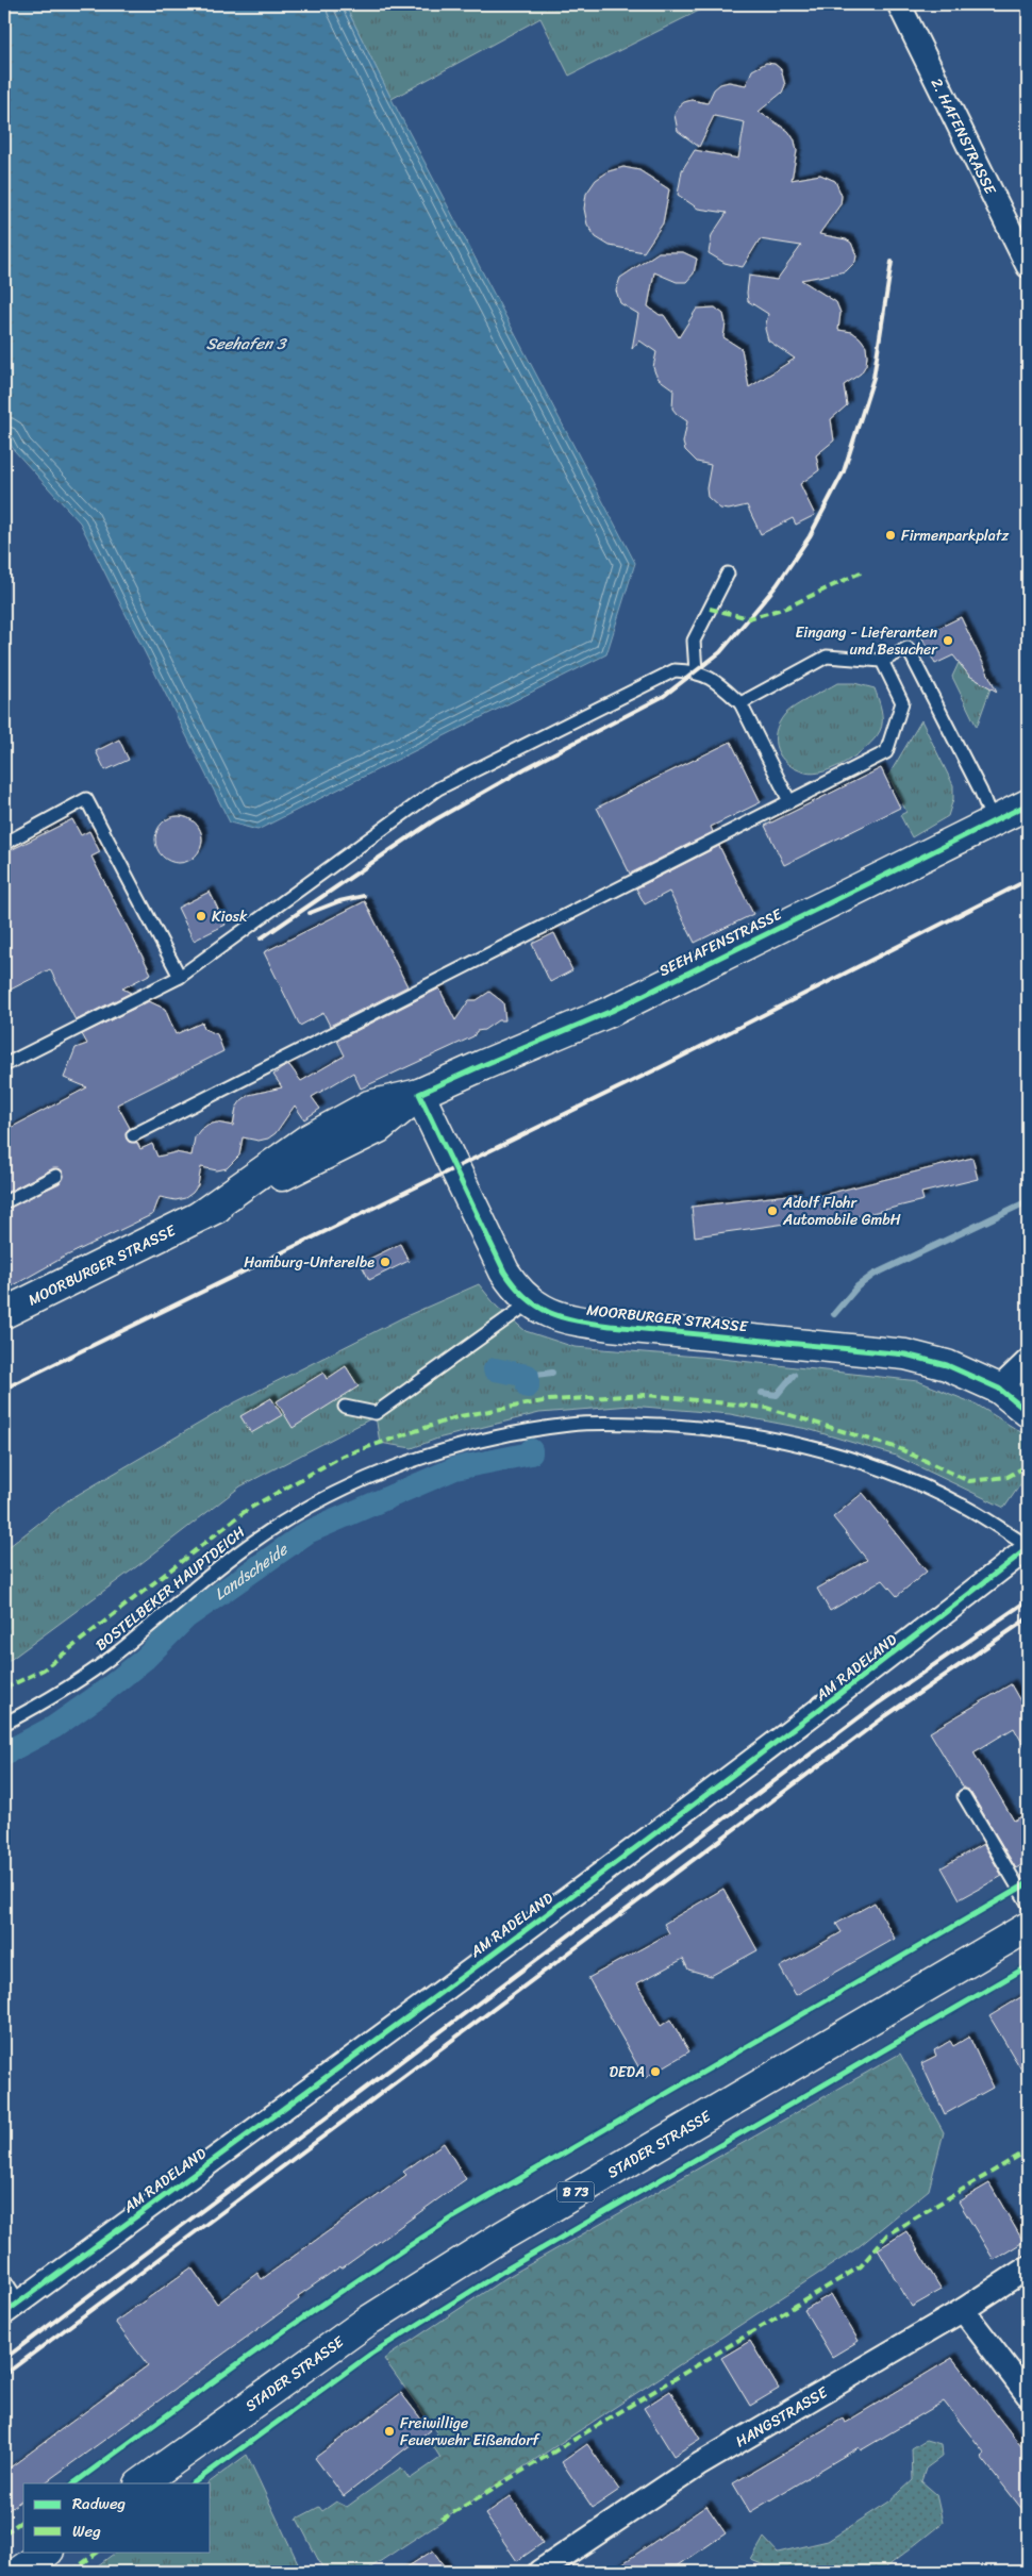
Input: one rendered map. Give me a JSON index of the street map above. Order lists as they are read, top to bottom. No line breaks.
{"streets":{"main road":["SEEHAFENSTRASSE","MOORBURGER STRASSE","STADER STRASSE","B 73"],"street":["2. HAFENSTRASSE","AM RADELAND","HANGSTRASSE"],"lane":["BOSTELBEKER HAUPTDEICH"]},"crossings":[["SEEHAFENSTRASSE","MOORBURGER STRASSE"],["BOSTELBEKER HAUPTDEICH","AM RADELAND"]],"water":["Seehafen 3","Landscheide"],"places":["Firmenparkplatz","Eingang - Lieferanten und Besucher","Kiosk","Adolf Flohr Automobile GmbH","Hamburg-Unterelbe","DEDA","Freiwillige Feuerwehr Eißendorf"],"legend":["Radweg","Weg"]}
